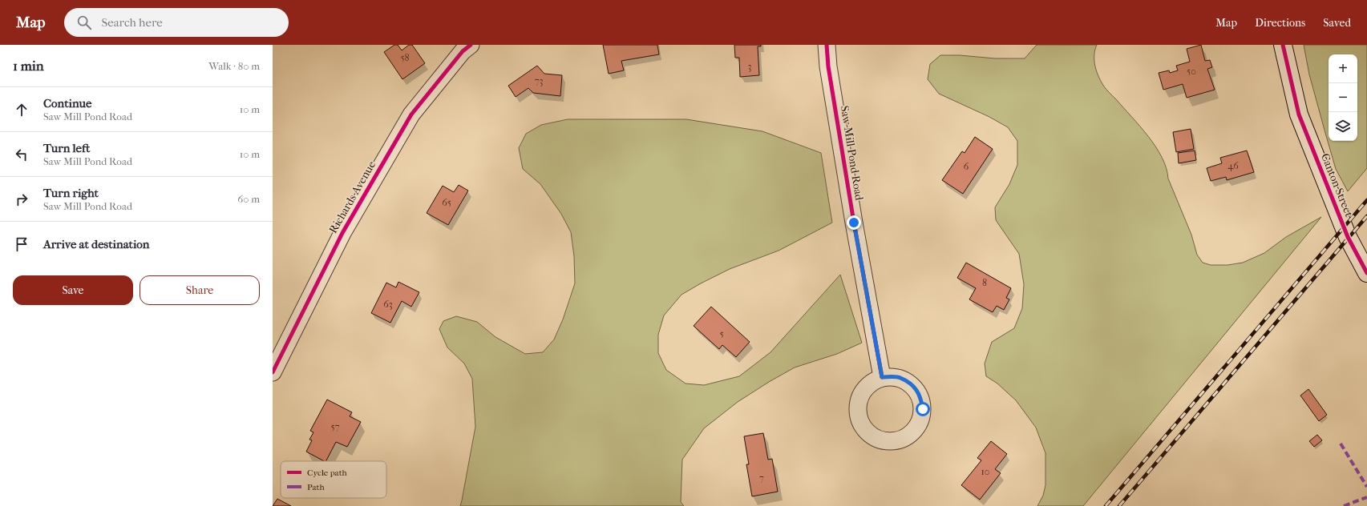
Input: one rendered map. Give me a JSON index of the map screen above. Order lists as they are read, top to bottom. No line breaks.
{"streets":{"street":["Saw Mill Pond Road","Canton Street","Richards Avenue"]},"house_numbers":["58","3","50","73","46","6","65","8","63","5","57","10","7"],"legend":["Cycle path","Path"],"page":{"header":"Map","search":"Search here","nav":["Map","Directions","Saved"],"heading":["1 min","Walk · 80 m"],"map_buttons":["+","−"],"list":[["Continue","Saw Mill Pond Road","10 m"],["Turn left","Saw Mill Pond Road","10 m"],["Turn right","Saw Mill Pond Road","60 m"],"Arrive at destination"],"buttons":["Save","Share"]}}
